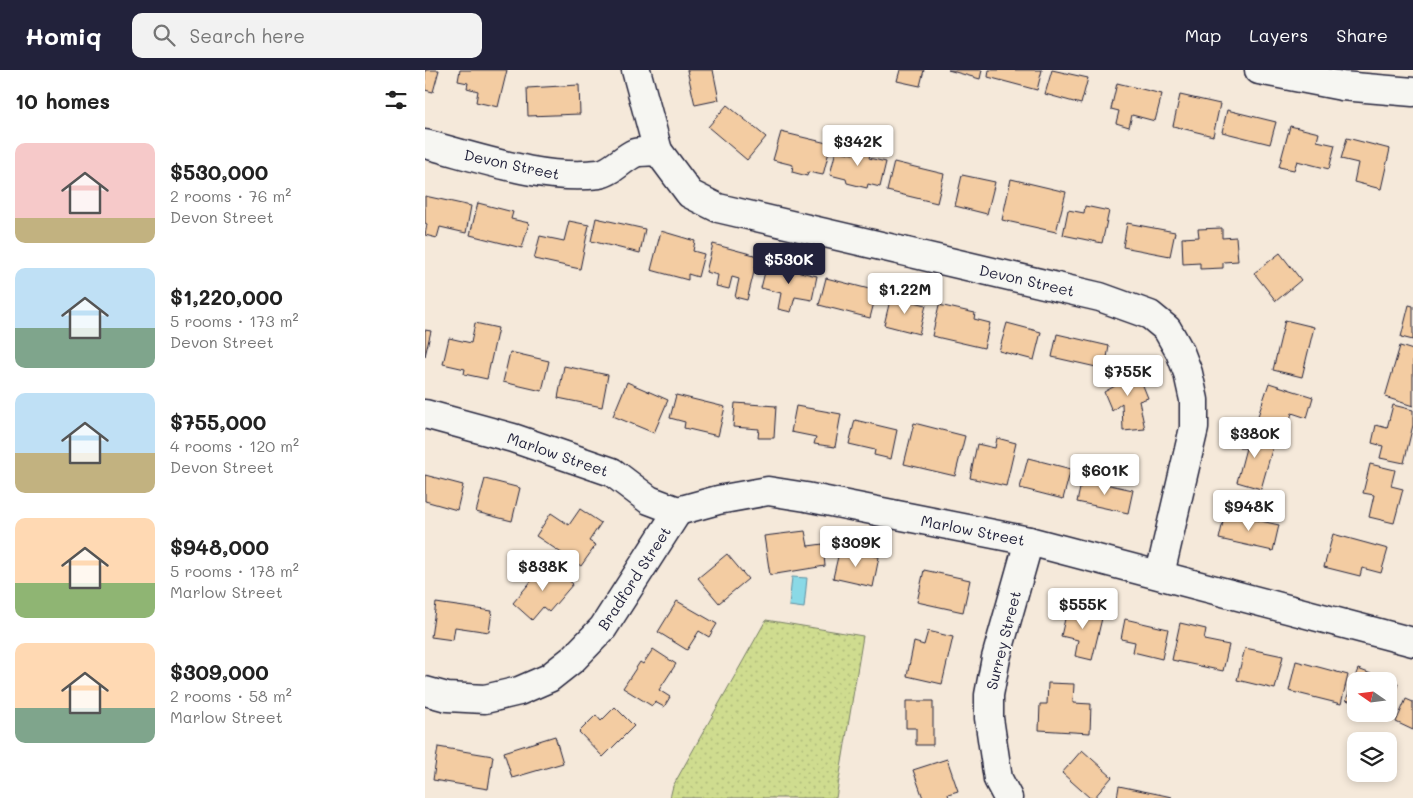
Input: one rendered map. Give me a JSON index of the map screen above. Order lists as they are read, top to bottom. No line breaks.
{"streets":{"street":["Devon Street","Marlow Street","Bradford Street","Surrey Street"]},"crossings":[["Devon Street","Marlow Street"],["Marlow Street","Bradford Street"],["Marlow Street","Surrey Street"]],"north":"left","page":{"header":"Homiq","search":"Search here","nav":["Map","Layers","Share"],"heading":"10 homes","price":["$342K","$530K","$1.22M","$755K","$380K","$601K","$948K","$309K","$838K","$555K"],"list":[{"name":"$530,000","note":"2 rooms · 76 m² · Devon Street"},{"name":"$1,220,000","note":"5 rooms · 173 m² · Devon Street"},{"name":"$755,000","note":"4 rooms · 120 m² · Devon Street"},{"name":"$948,000","note":"5 rooms · 178 m² · Marlow Street"},{"name":"$309,000","note":"2 rooms · 58 m² · Marlow Street"}]}}
